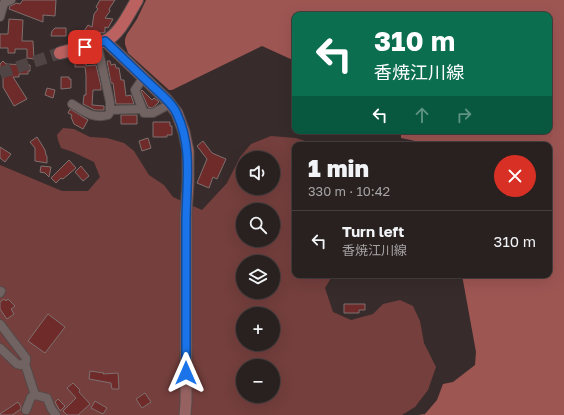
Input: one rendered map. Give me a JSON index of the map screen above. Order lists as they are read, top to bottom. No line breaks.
{"page":{"turn":["310 m","香焼江川線"],"heading":["1 min","330 m · 10:42"],"map_buttons":["+","−"],"list":[{"name":"Turn left","note":"香焼江川線","value":"310 m"}]}}
